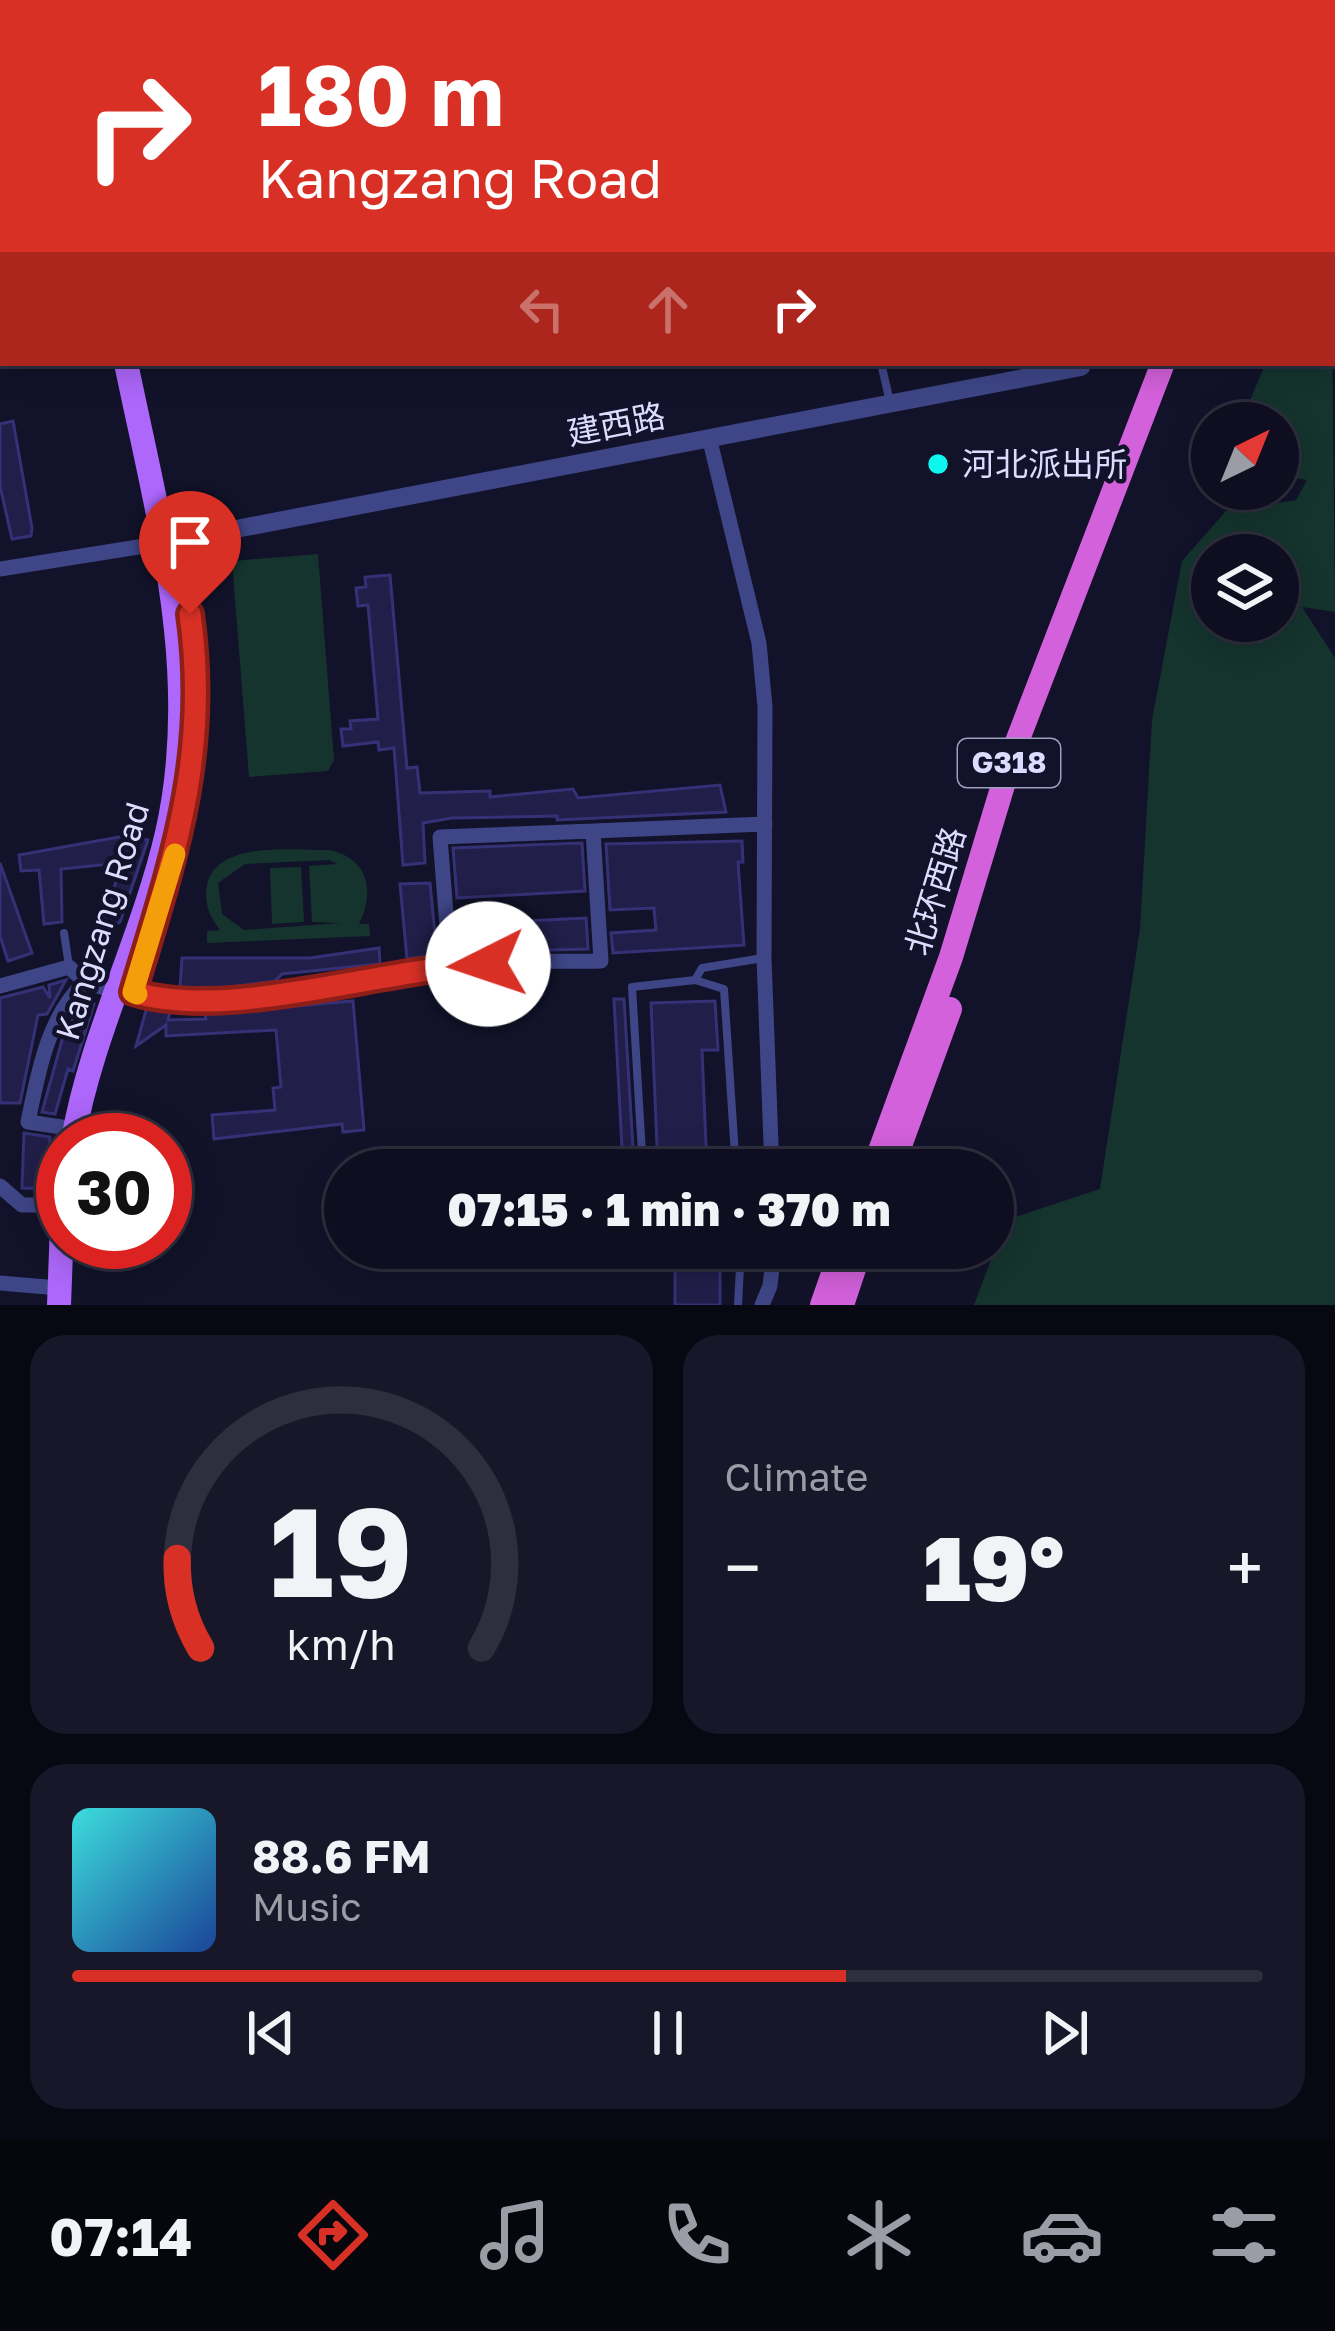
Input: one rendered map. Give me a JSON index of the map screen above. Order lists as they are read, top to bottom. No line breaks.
{"streets":{"highway":["G318","北环西路"],"main road":["Kangzang Road"],"street":["建西路"]},"crossings":[["建西路","Kangzang Road"]],"places":["河北派出所"],"north":"top right","page":{"turn":["180 m","Kangzang Road"],"limit":"30","trip":"07:15 · 1 min · 370 m","tile":"Climate","heat":["−","19°","+"],"song":["88.6 FM","Music"],"tabs":"07:14","gauge":["19","km/h"]}}
